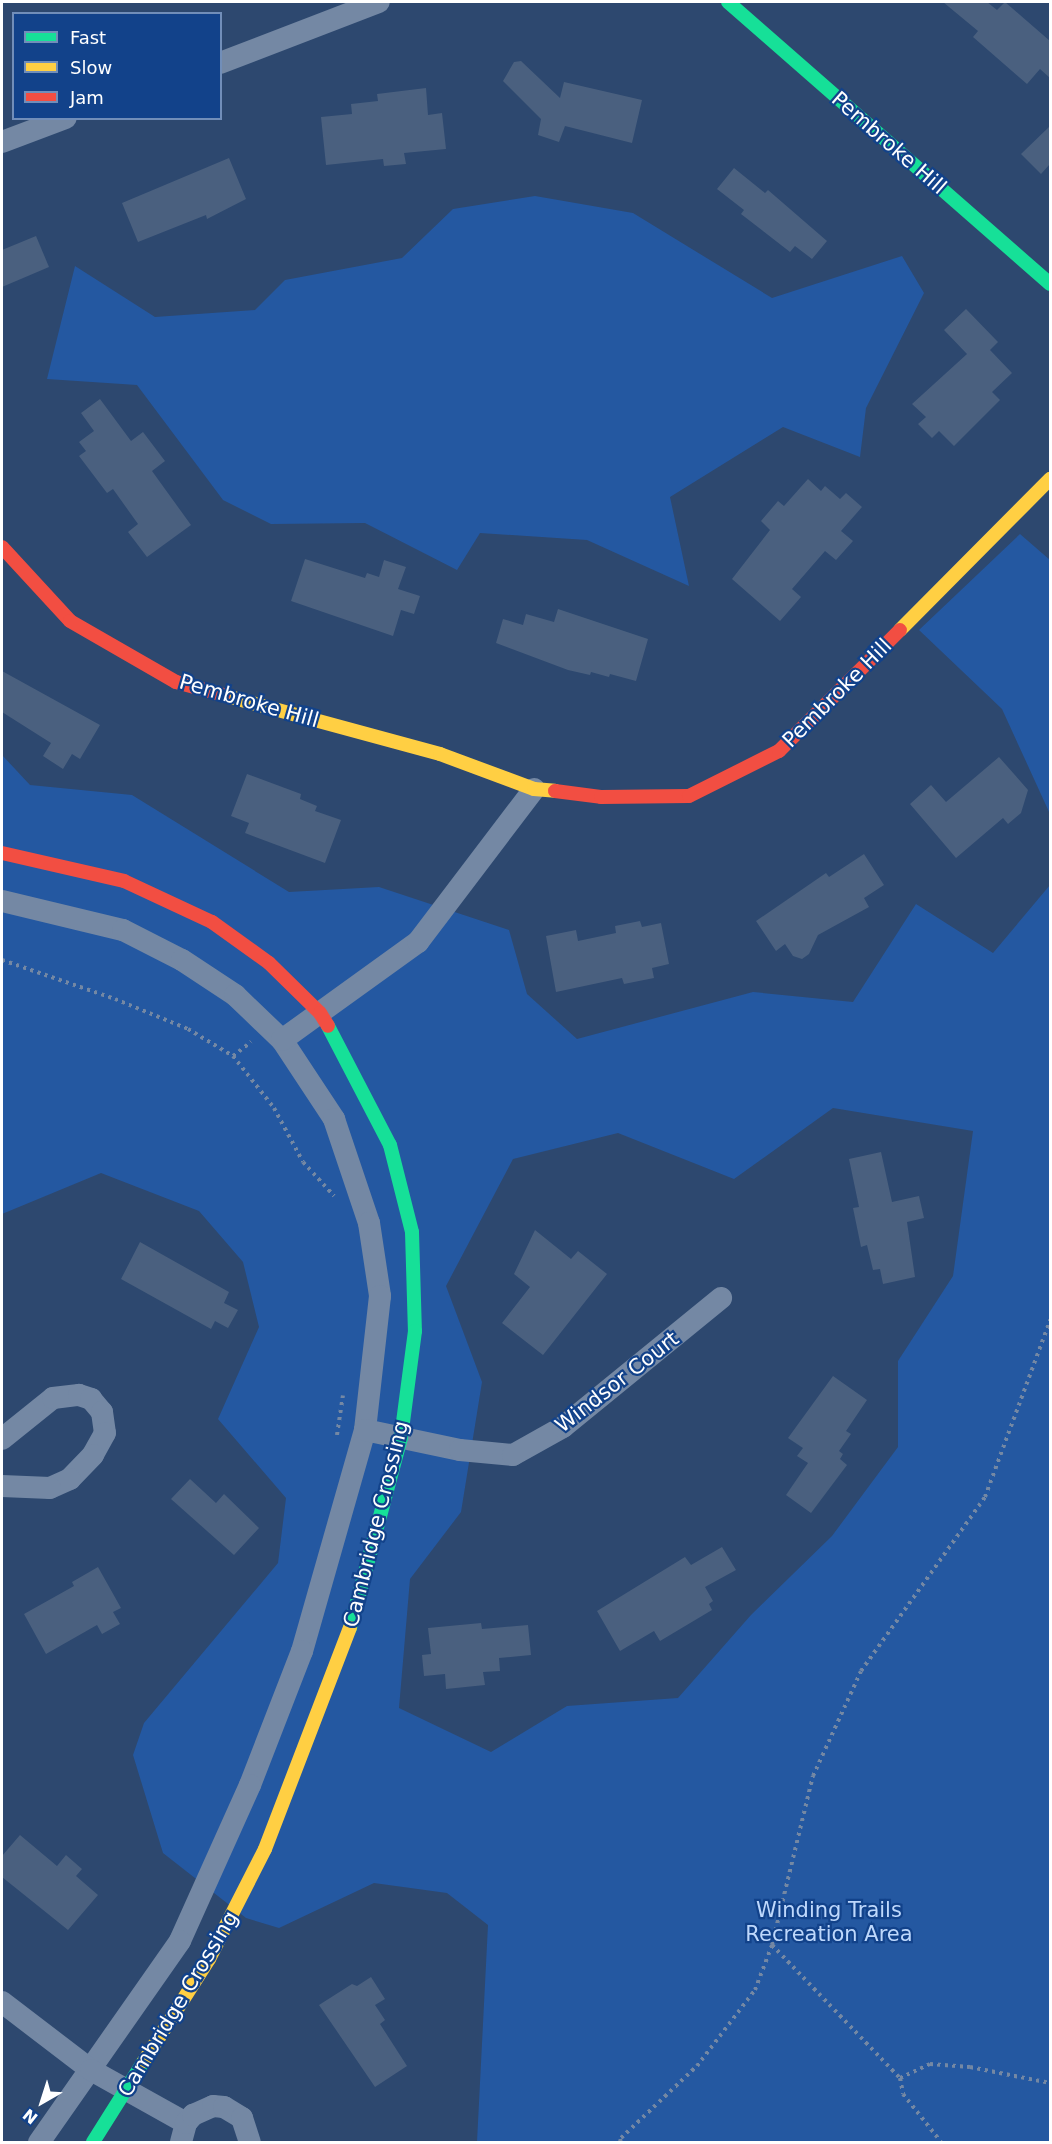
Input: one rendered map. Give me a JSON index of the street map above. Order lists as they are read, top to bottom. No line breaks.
{"streets":{"street":["Pembroke Hill","Windsor Court","Cambridge Crossing"]},"crossings":[["Windsor Court","Cambridge Crossing"]],"parks":["Winding Trails Recreation Area"],"legend":["Fast","Slow","Jam"],"north":"bottom left"}
